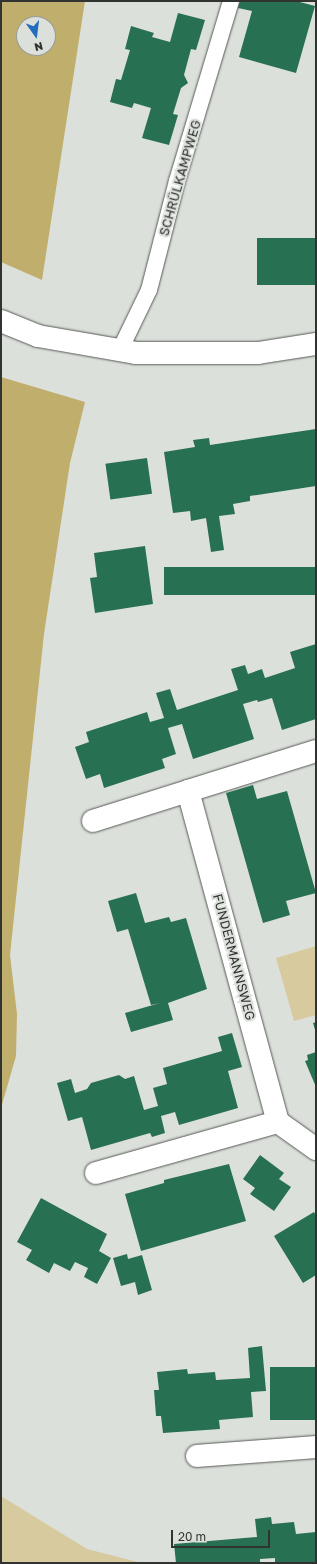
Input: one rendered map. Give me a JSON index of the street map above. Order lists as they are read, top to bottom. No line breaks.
{"streets":{"street":["FUNDERMANNSWEG"],"lane":["SCHRÜLKAMPWEG"]},"scale_bar":"20 m","north":"bottom"}
